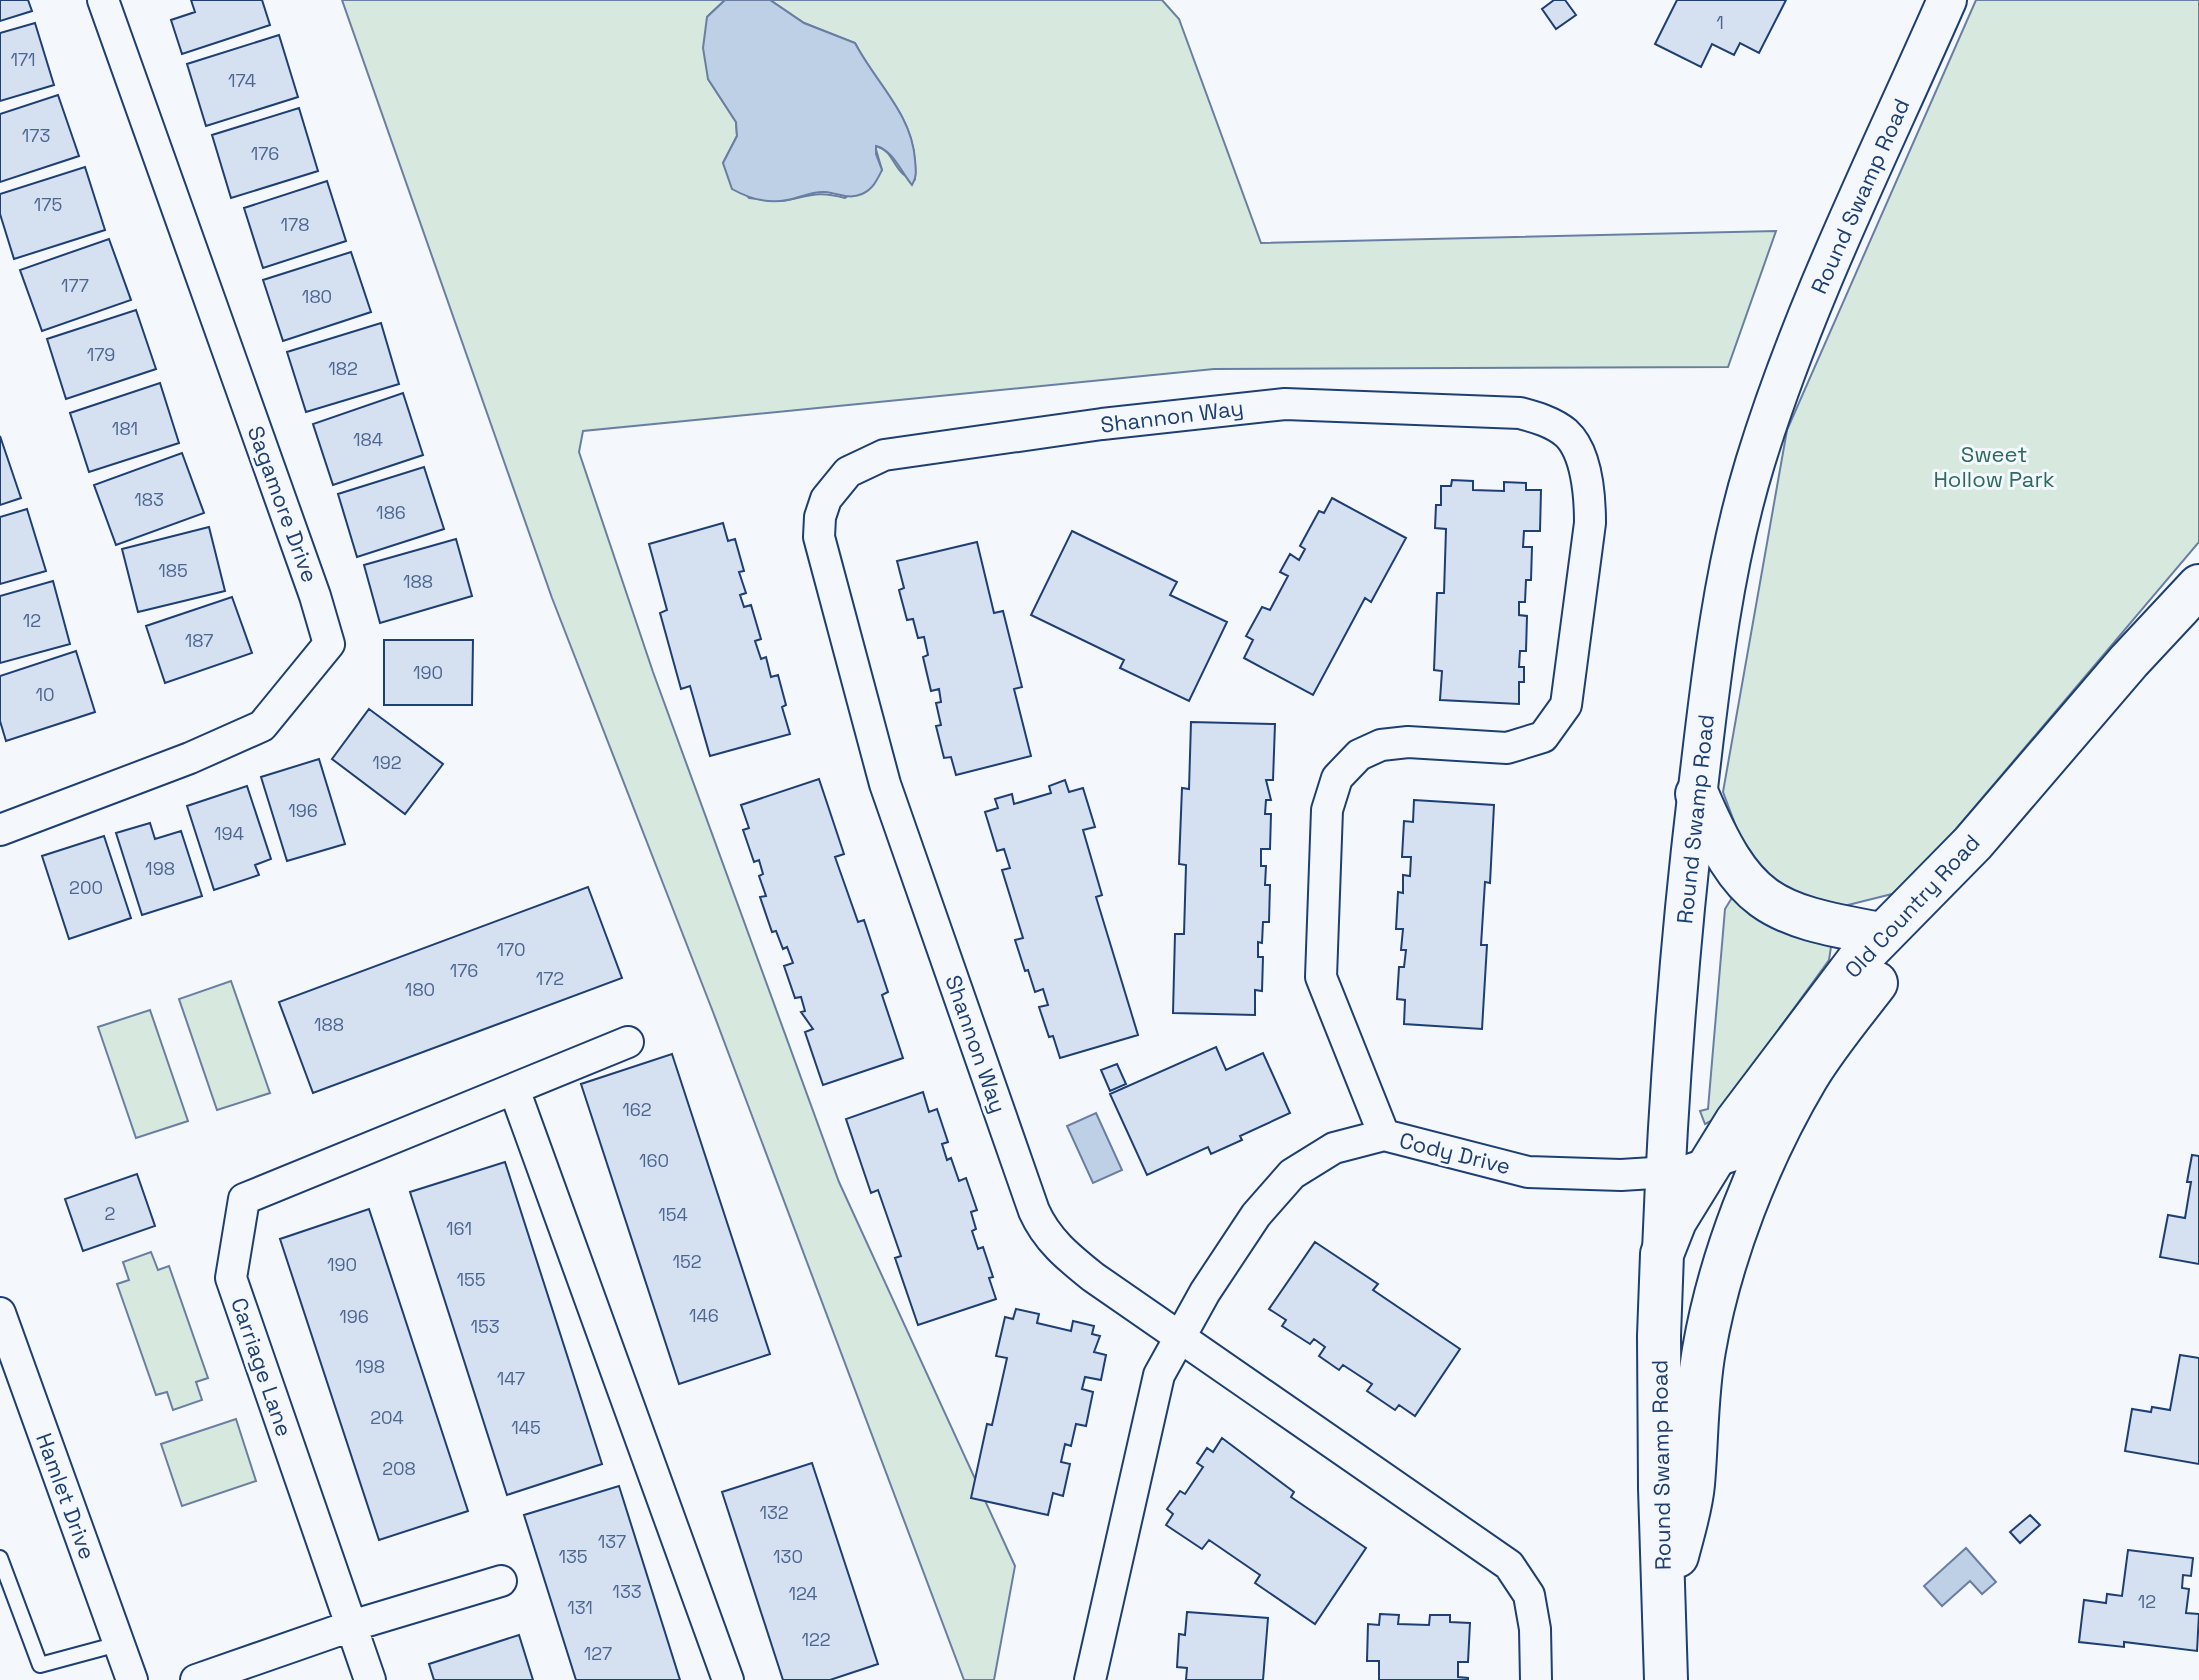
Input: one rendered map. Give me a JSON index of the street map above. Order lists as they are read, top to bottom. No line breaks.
{"streets":{"main road":["Round Swamp Road","Old Country Road"],"street":["Shannon Way","Sagamore Drive","Cody Drive","Carriage Lane","Hamlet Drive"]},"crossings":[["Round Swamp Road","Old Country Road"],["Round Swamp Road","Cody Drive"],["Shannon Way","Cody Drive"],["Old Country Road","Cody Drive"]],"parks":["Sweet Hollow Park"],"house_numbers":["1","171","174","173","176","175","178","177","180","179","182","181","184","183","186","185","188","12","187","190","10","192","196","194","198","200","170","176","172","180","188","162","160","2","154","161","152","190","155","146","196","153","198","147","204","145","208","132","137","135","130","133","124","12","131","122","127"]}
